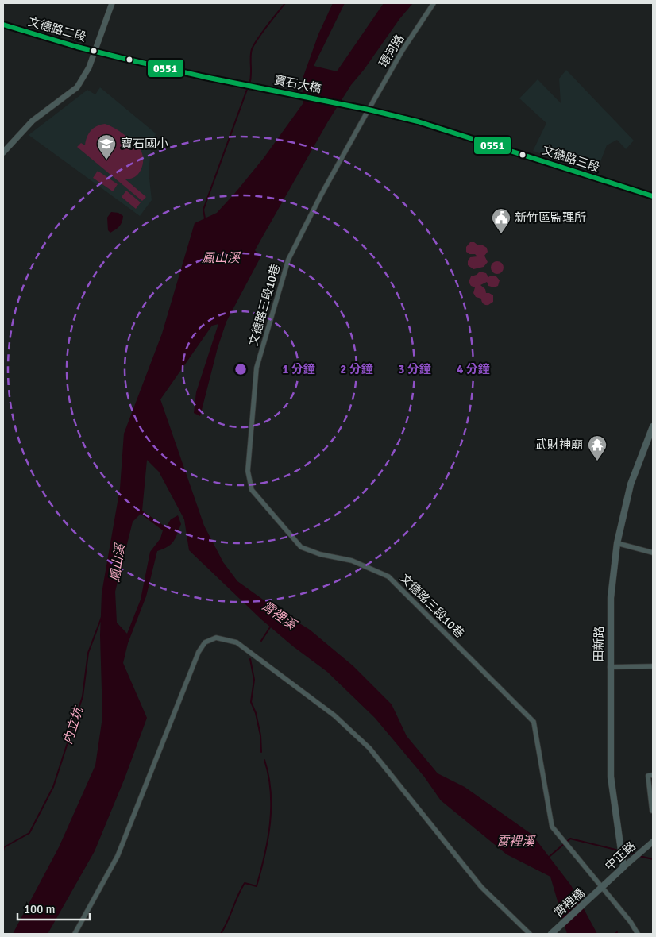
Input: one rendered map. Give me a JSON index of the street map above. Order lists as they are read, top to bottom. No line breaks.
{"streets":{"main road":["文德路二段","寶石大橋","文德路三段","田新路","中正路","霄裡橋"],"street":["環河路","文德路三段10巷"]},"crossings":[["文德路二段","寶石大橋"],["環河路","寶石大橋"],["環河路","文德路三段"],["環河路","文德路三段10巷"],["寶石大橋","文德路三段"],["寶石大橋","文德路三段10巷"],["文德路三段","文德路三段10巷"],["文德路三段10巷","中正路"],["文德路三段10巷","霄裡橋"],["田新路","中正路"],["中正路","霄裡橋"]],"water":["鳳山溪","霄裡溪","內立坑"],"places":{"school or university":["寶石國小"],"public building":["新竹區監理所"],"temple":["武財神廟"]},"lines":["transit line 0551"],"scale_bar":"100 m","rings":["1 分鐘","2 分鐘","3 分鐘","4 分鐘"]}
